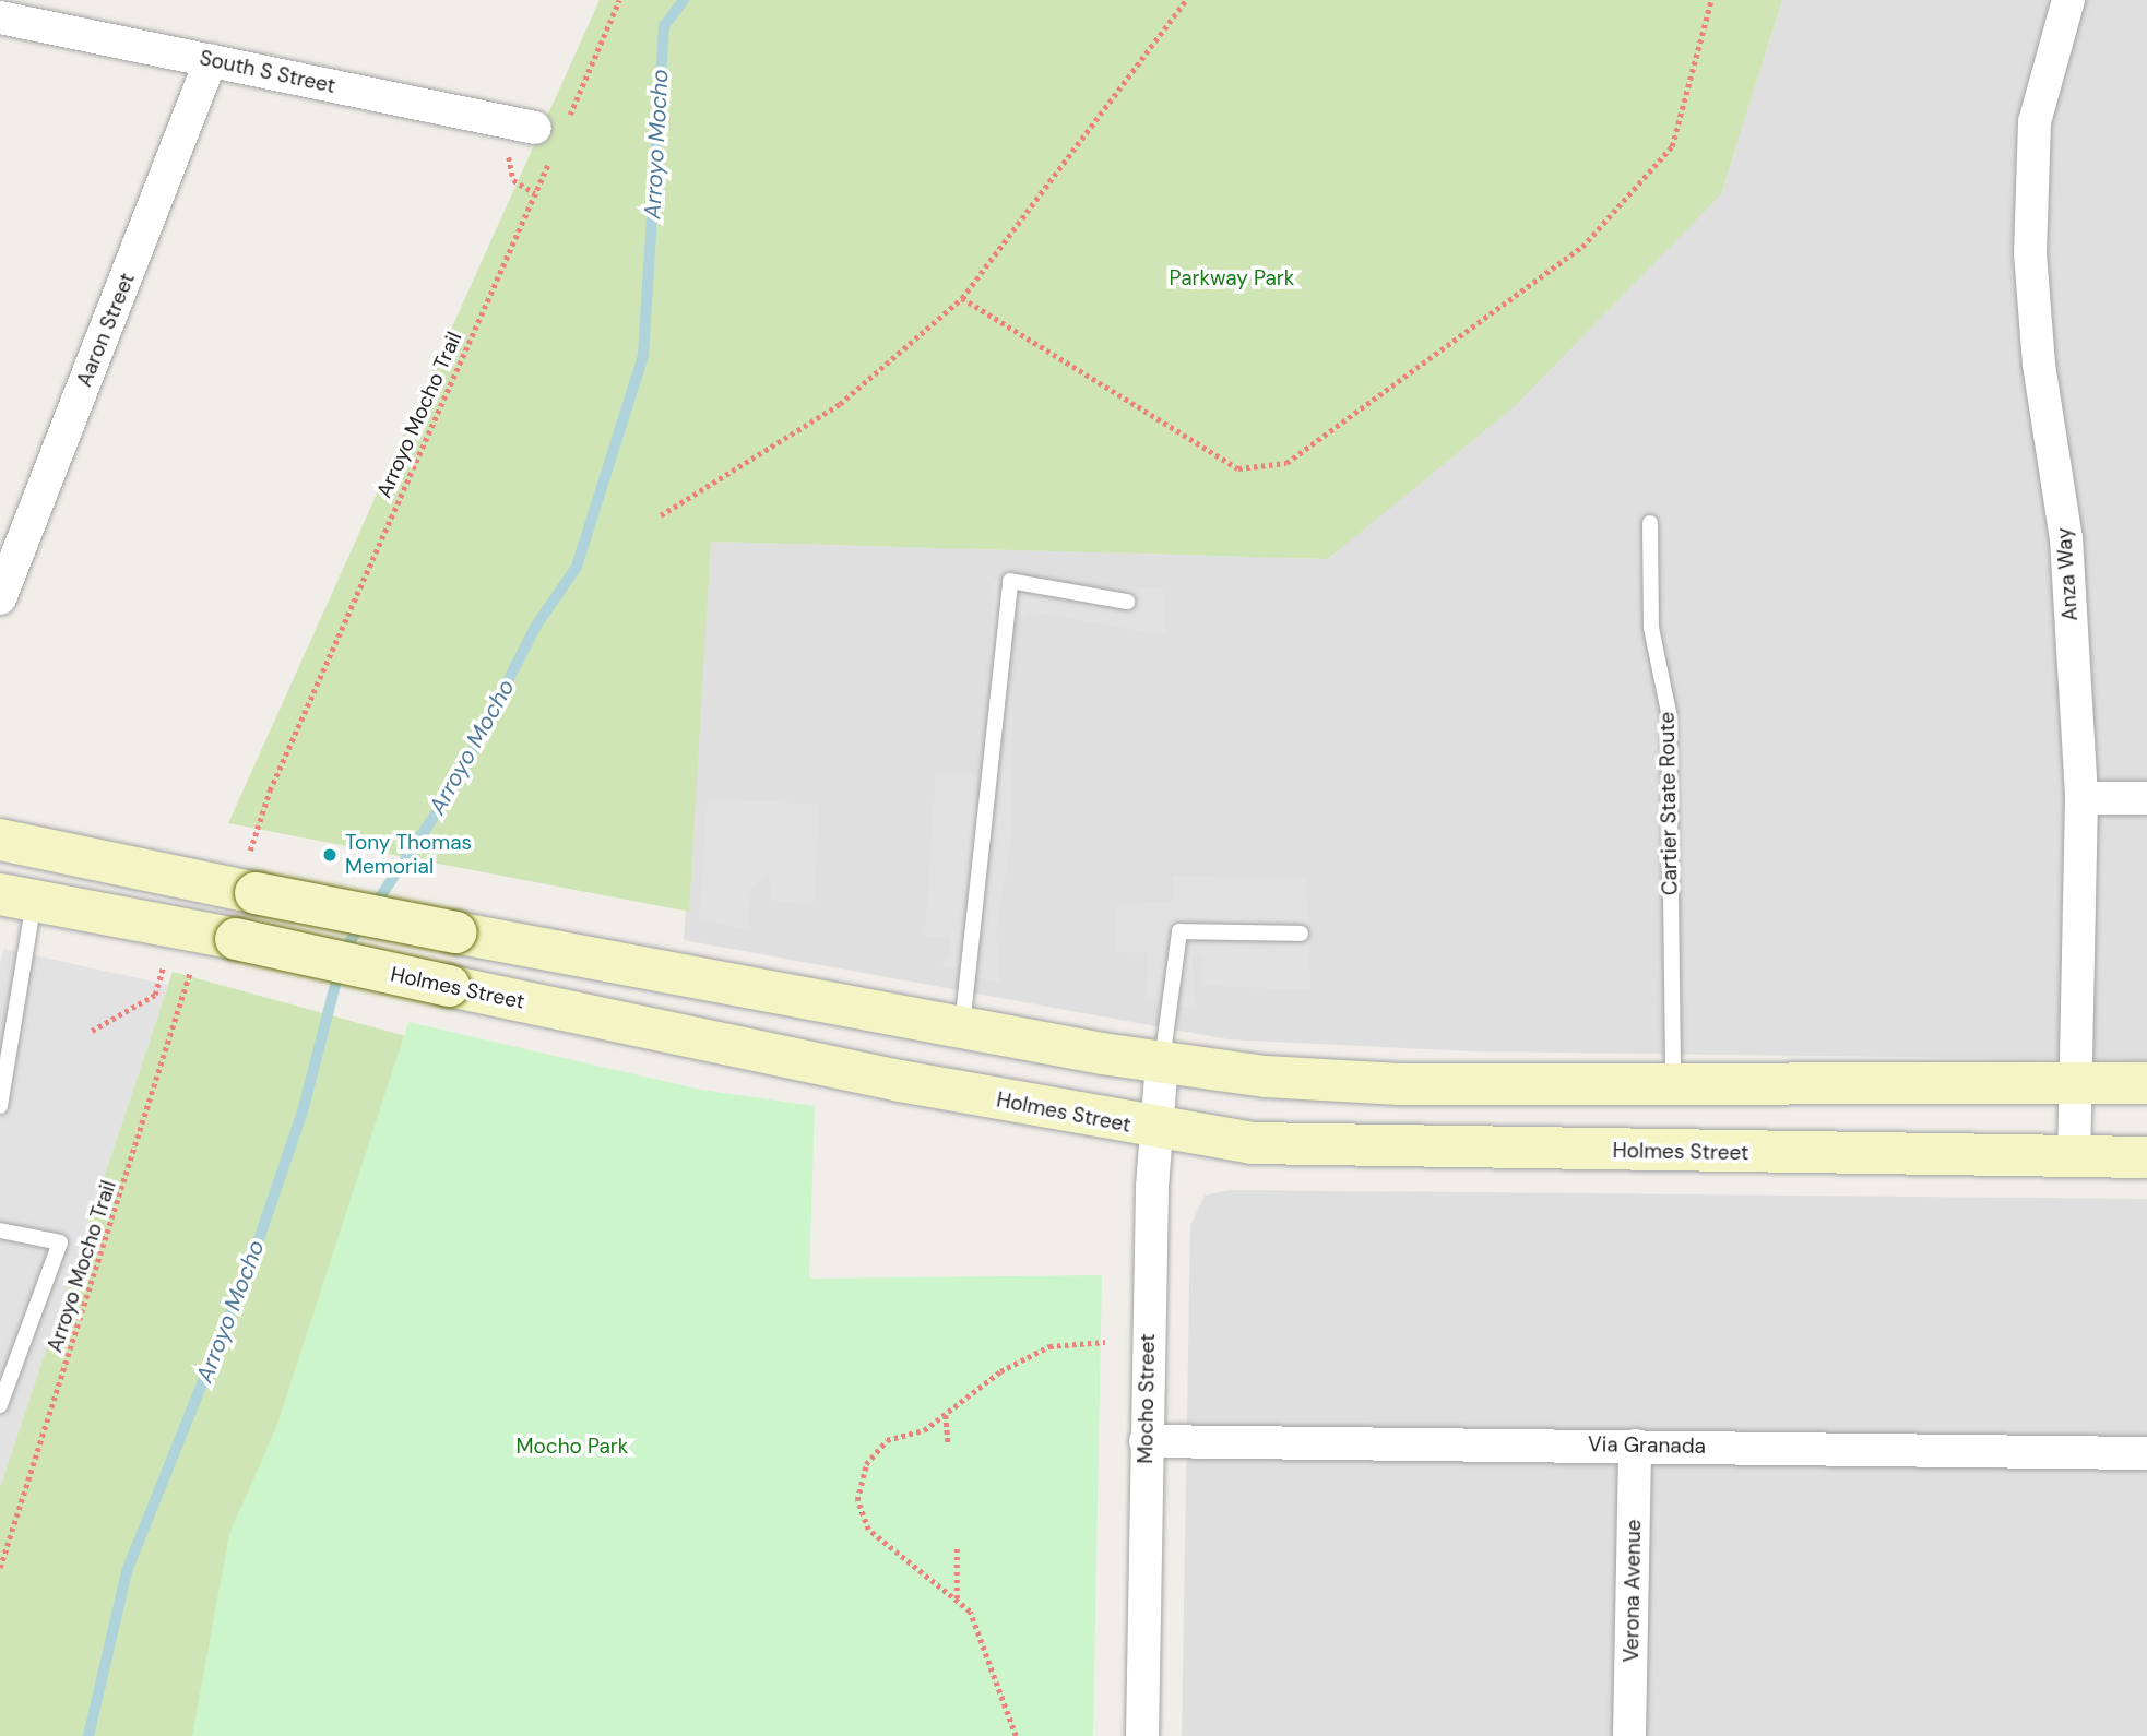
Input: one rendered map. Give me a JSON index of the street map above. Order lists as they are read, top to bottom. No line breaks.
{"streets":{"main road":["Holmes Street"],"street":["South S Street","Aaron Street","Anza Way","Mocho Street","Via Granada","Verona Avenue"],"lane":["Cartier State Route"],"path":["Arroyo Mocho Trail"]},"crossings":[["South S Street","Aaron Street"],["South S Street","Arroyo Mocho Trail"],["Anza Way","Holmes Street"],["Holmes Street","Mocho Street"],["Mocho Street","Via Granada"],["Via Granada","Verona Avenue"]],"water":["Arroyo Mocho"],"parks":["Parkway Park","Mocho Park"],"places":["Tony Thomas Memorial"]}
